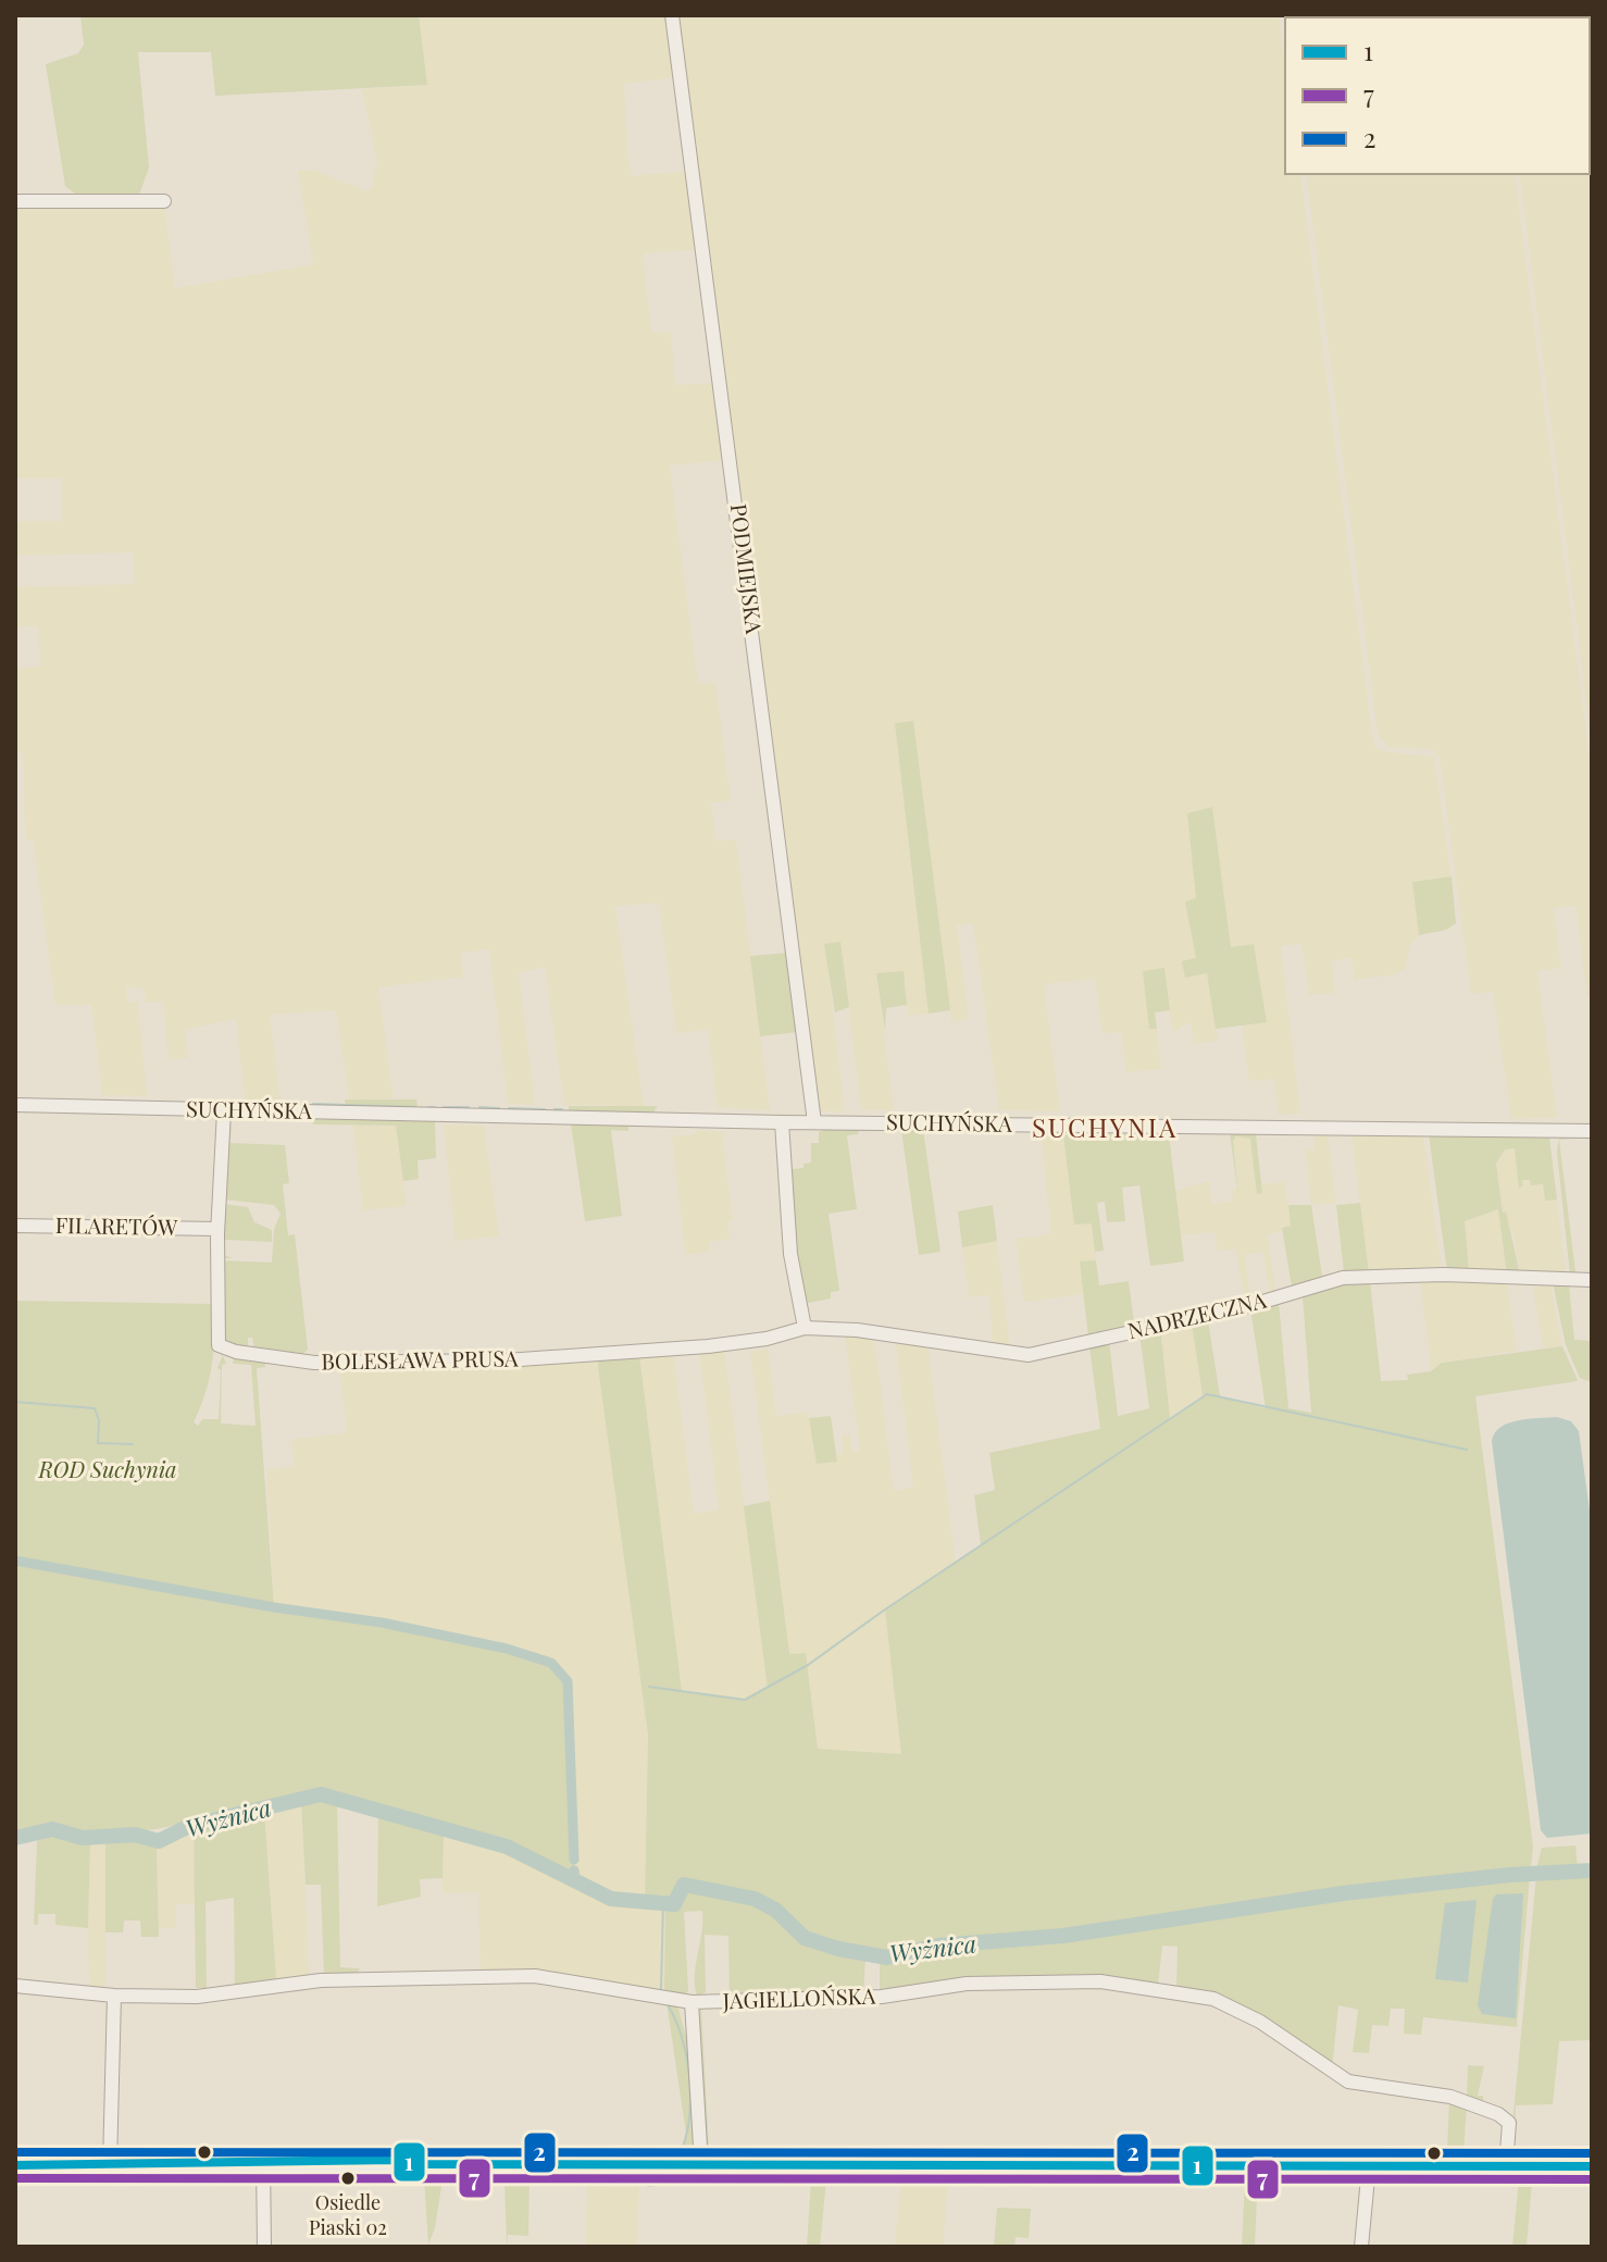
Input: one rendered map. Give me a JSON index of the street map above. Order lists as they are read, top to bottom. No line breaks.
{"streets":{"street":["PODMIEJSKA","SUCHYŃSKA","FILARETÓW","NADRZECZNA","BOLESŁAWA PRUSA","JAGIELLOŃSKA"]},"crossings":[["PODMIEJSKA","SUCHYŃSKA"],["SUCHYŃSKA","BOLESŁAWA PRUSA"],["FILARETÓW","BOLESŁAWA PRUSA"],["NADRZECZNA","BOLESŁAWA PRUSA"]],"districts":["SUCHYNIA"],"water":["Wyżnica"],"parks":["ROD Suchynia"],"places":["Osiedle Piaski 02"],"lines":["transit line 2","transit line 1","transit line 7"],"legend":["1","7","2"]}
